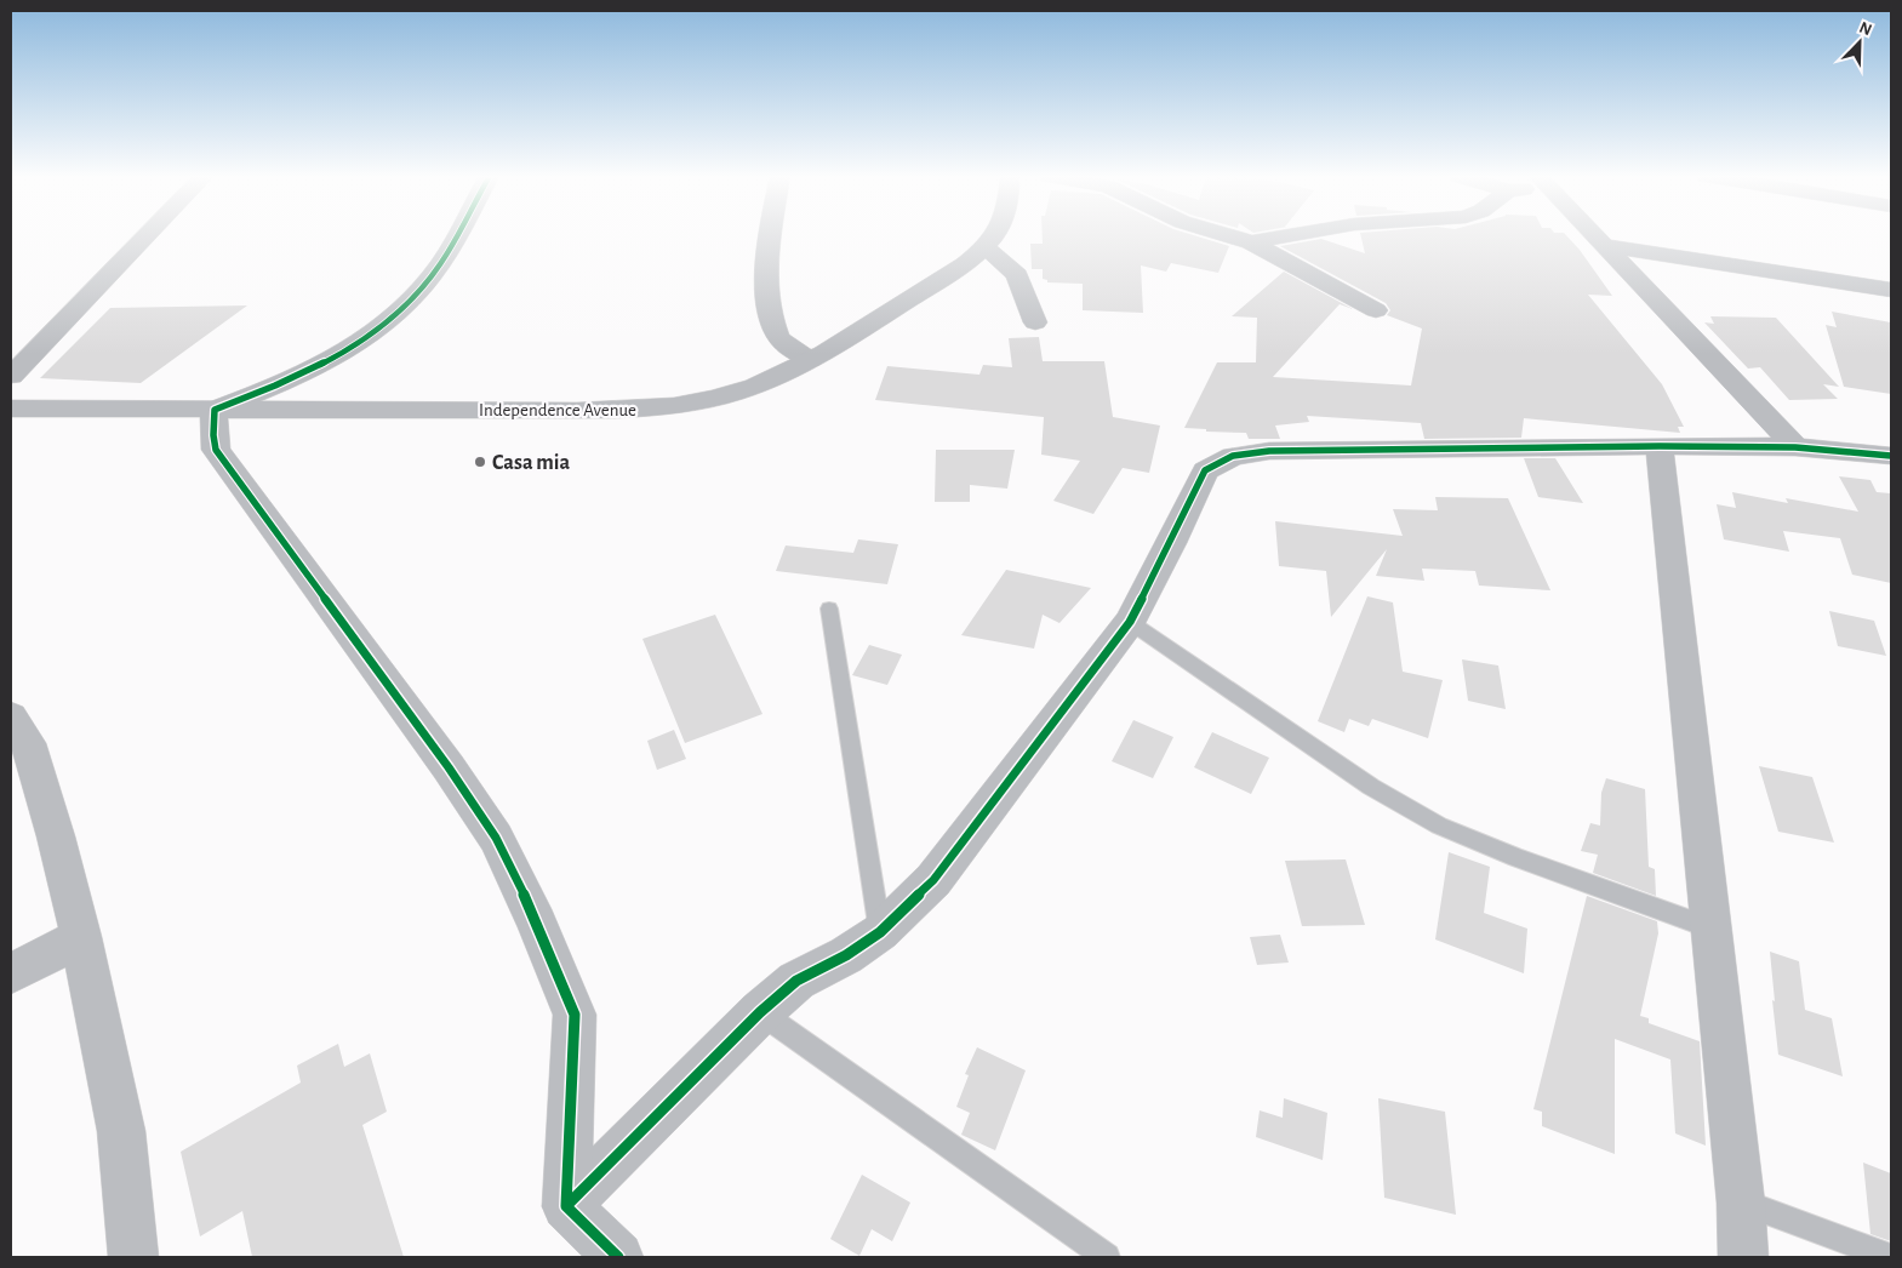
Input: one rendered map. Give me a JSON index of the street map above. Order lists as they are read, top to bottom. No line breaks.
{"streets":{"street":["Independence Avenue"]},"places":["Casa mia"],"north":"top right"}
